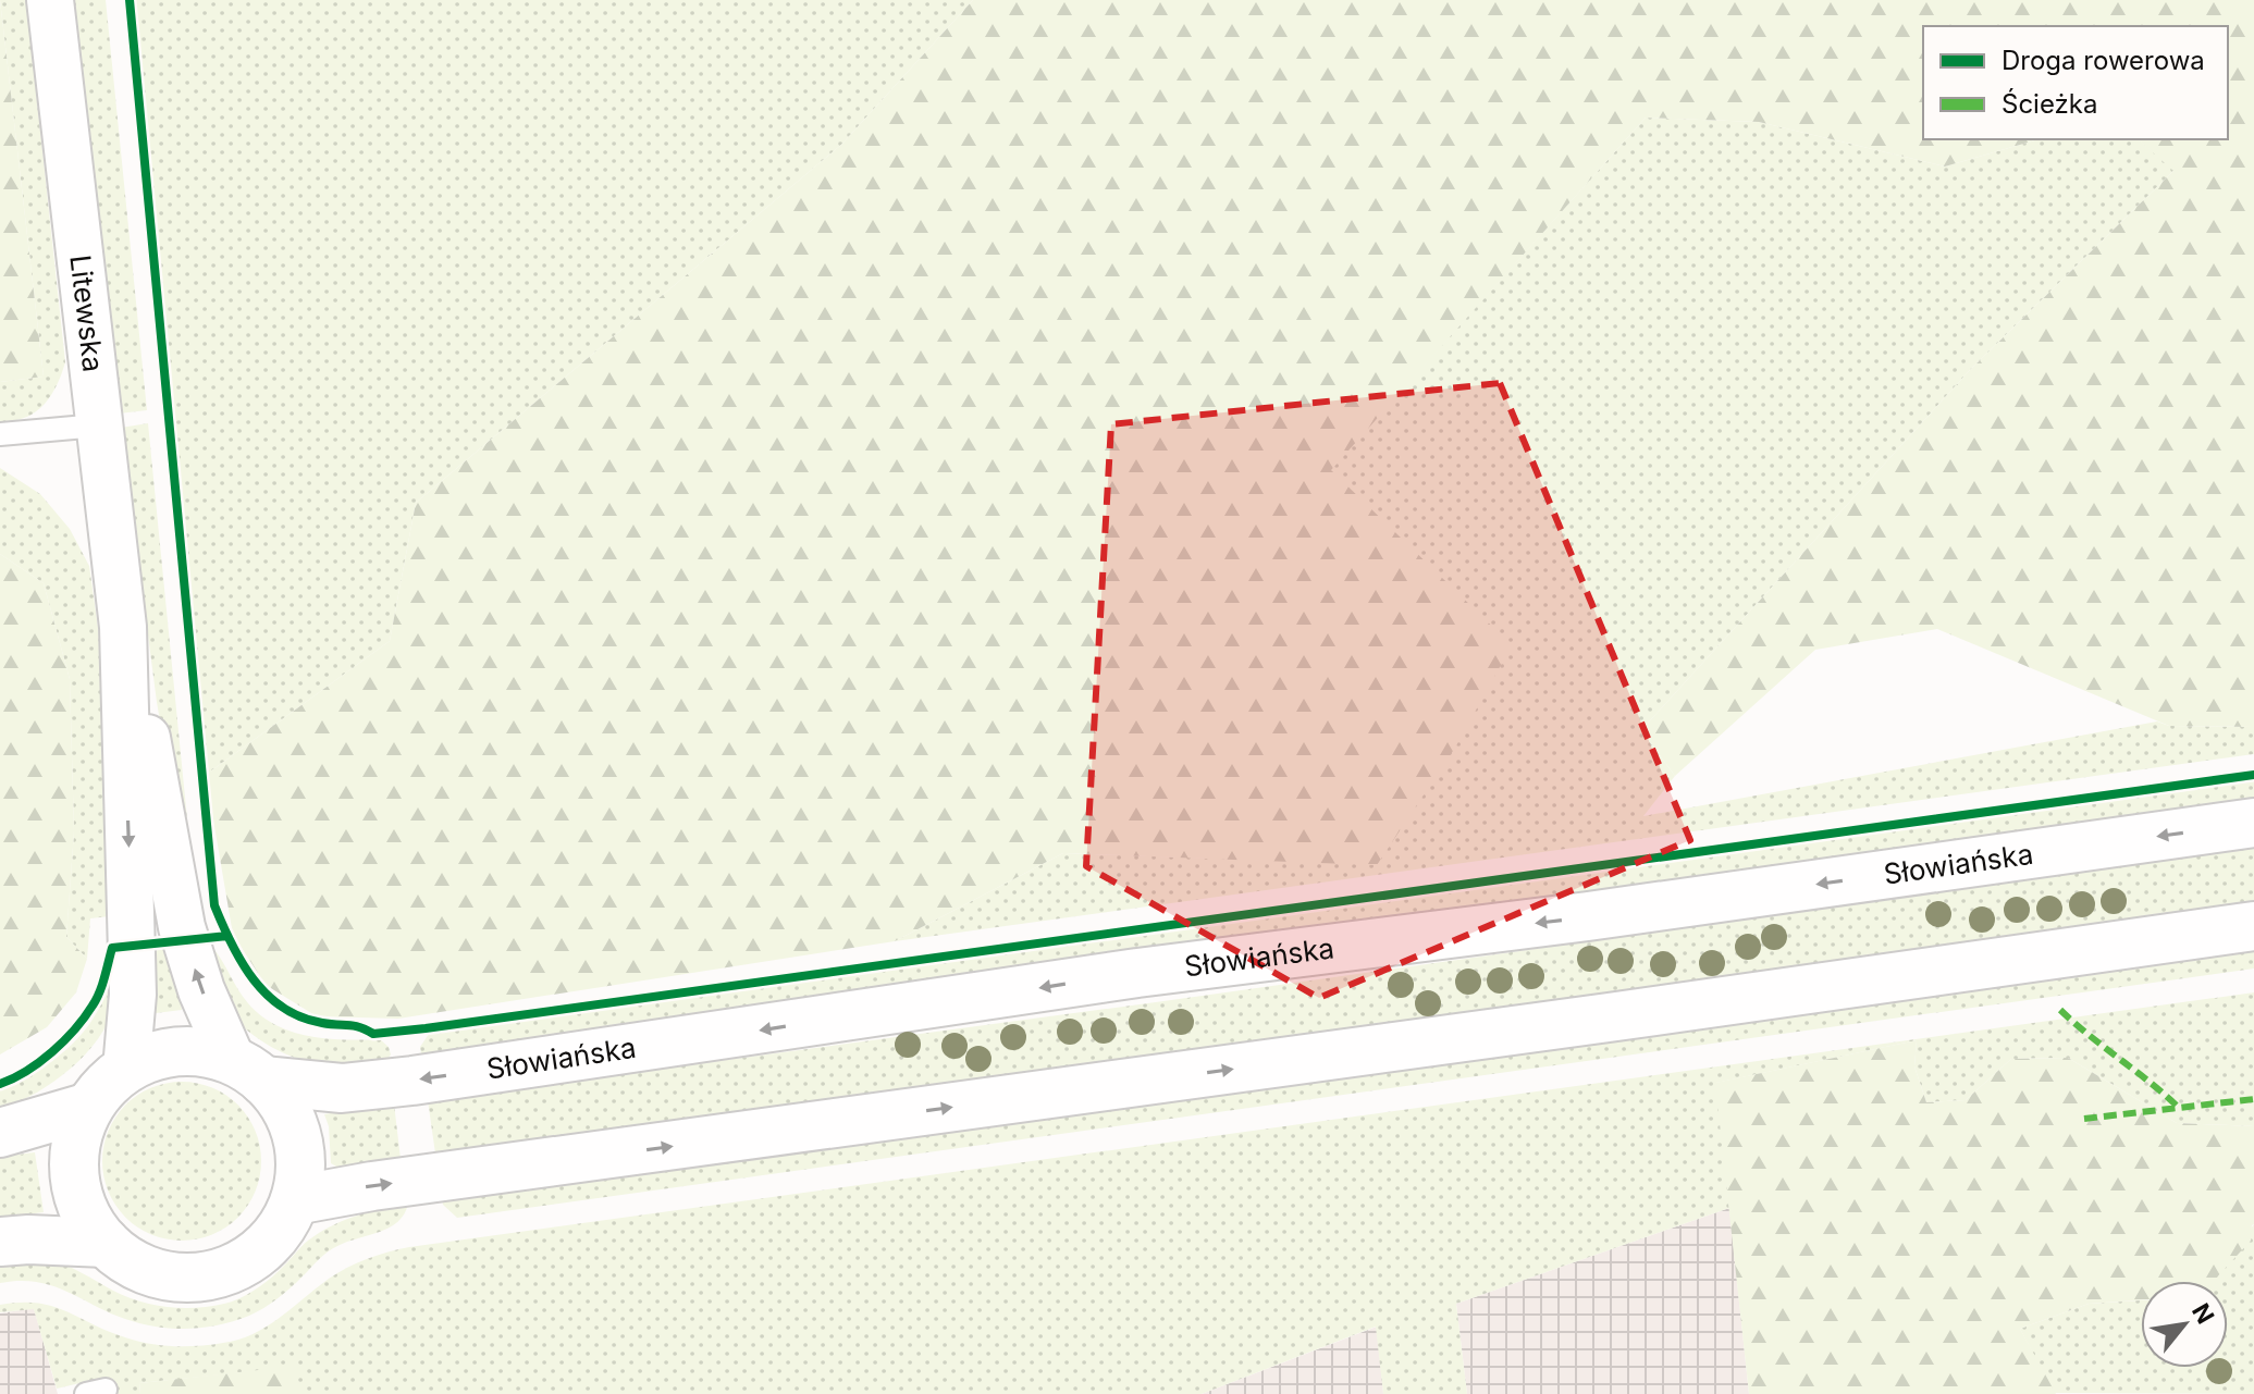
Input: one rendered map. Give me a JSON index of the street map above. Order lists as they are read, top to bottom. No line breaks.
{"streets":{"main road":["Słowiańska"],"street":["Litewska"]},"crossings":[["Litewska","Słowiańska"]],"legend":["Droga rowerowa","Ścieżka"],"north":"top right"}
